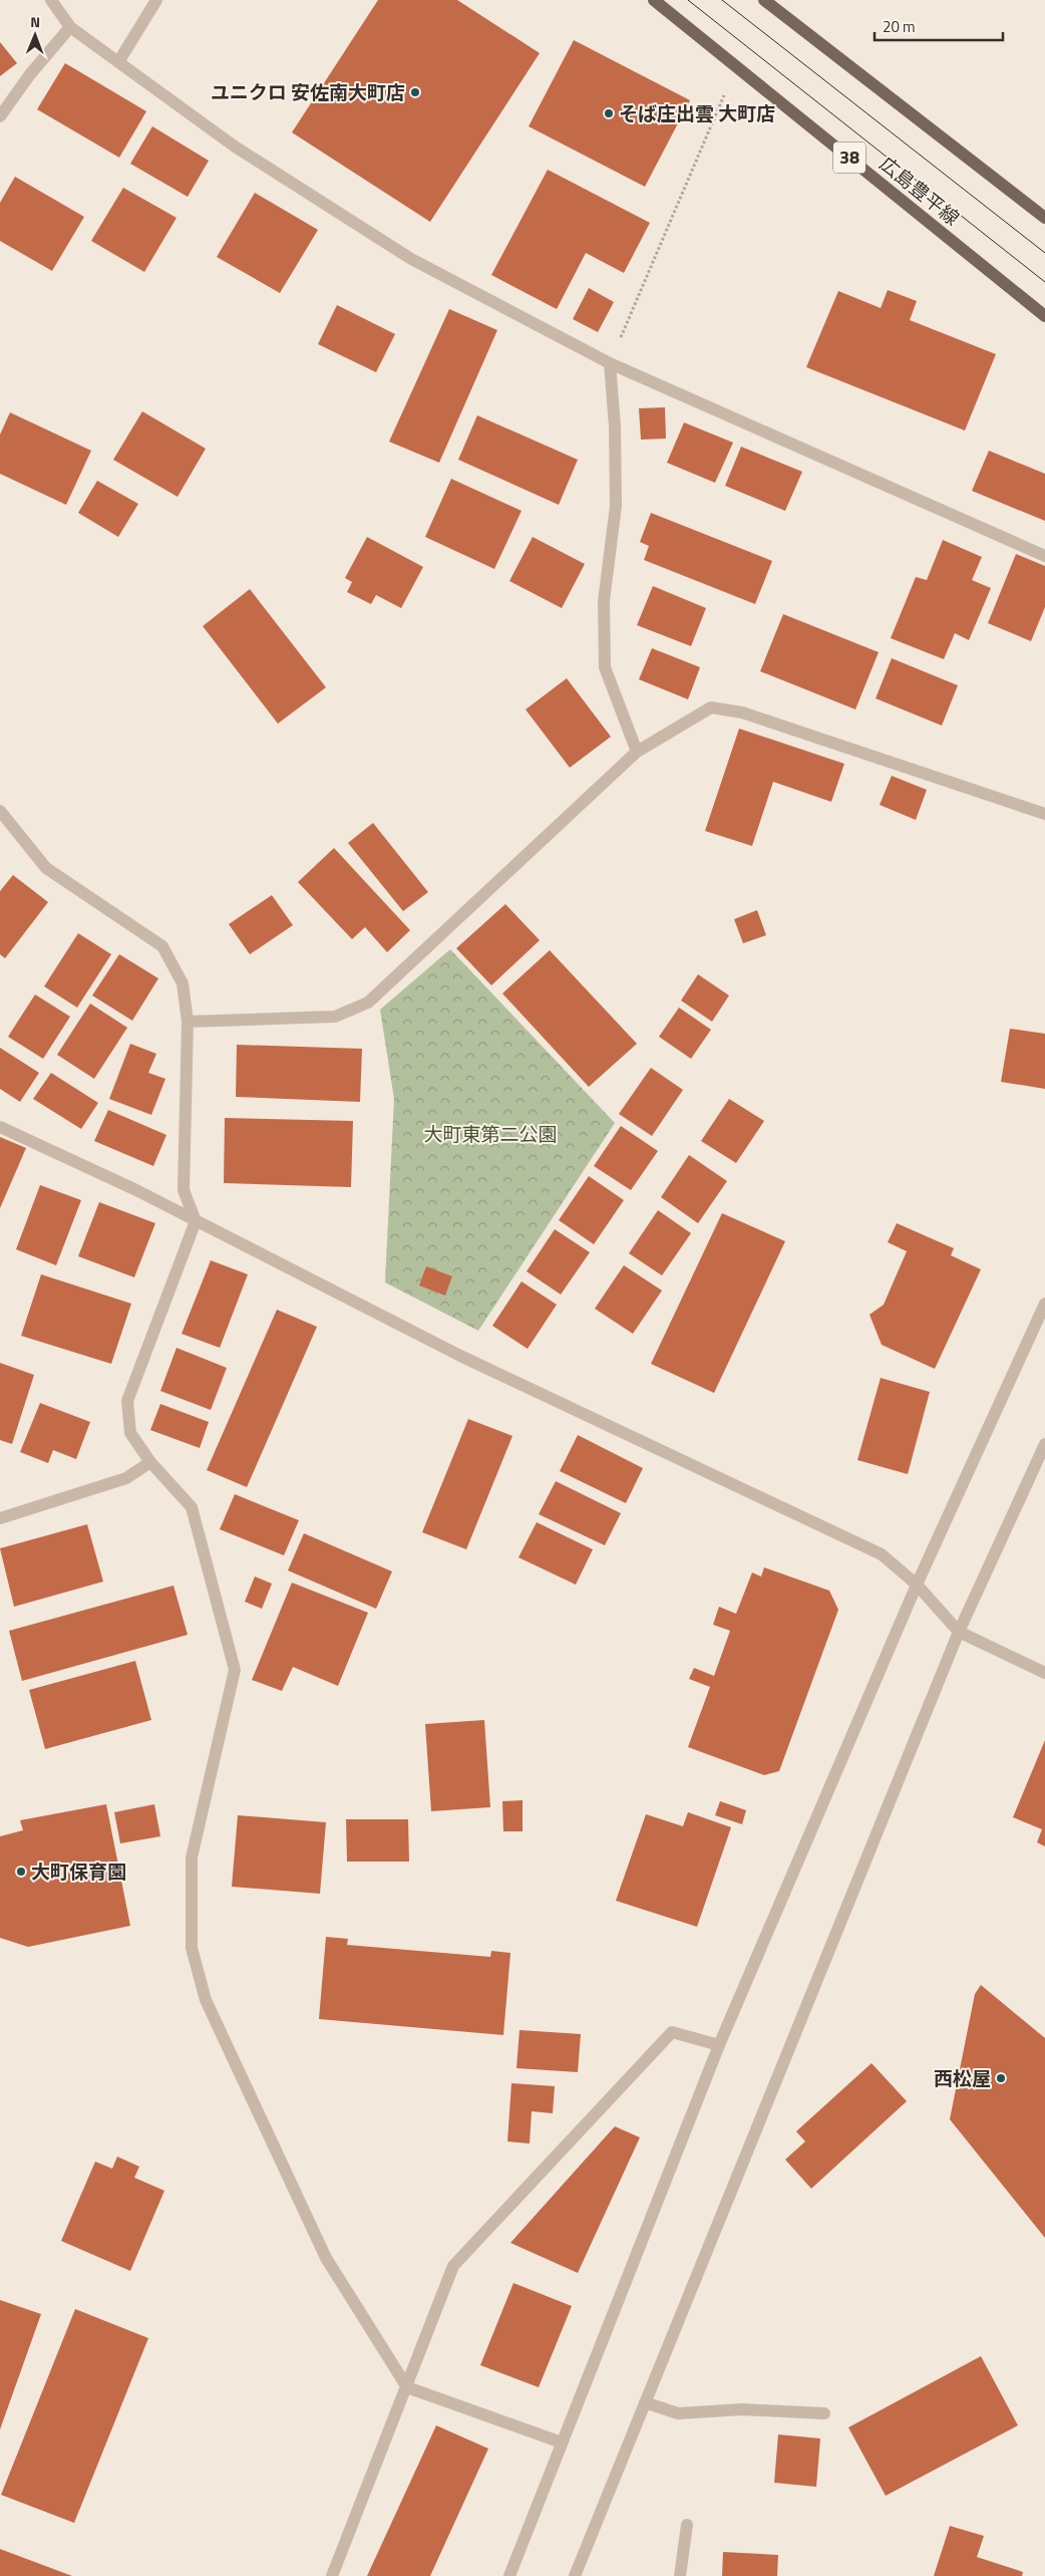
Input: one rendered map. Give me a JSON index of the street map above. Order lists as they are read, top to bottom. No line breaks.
{"streets":{"main road":["38","広島豊平線"]},"parks":["大町東第二公園"],"places":["ユニクロ 安佐南大町店","そば庄出雲 大町店","大町保育園","西松屋"],"scale_bar":"20 m","north":"top"}
